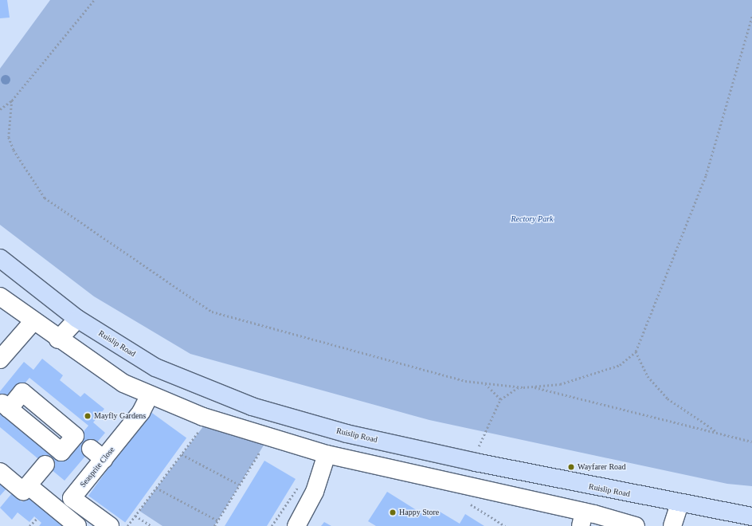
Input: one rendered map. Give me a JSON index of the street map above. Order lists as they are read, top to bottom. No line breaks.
{"streets":{"main road":["Ruislip Road"],"street":["Seasprite Close"]},"parks":["Rectory Park"],"places":["Mayfly Gardens","Wayfarer Road","Happy Store"]}
